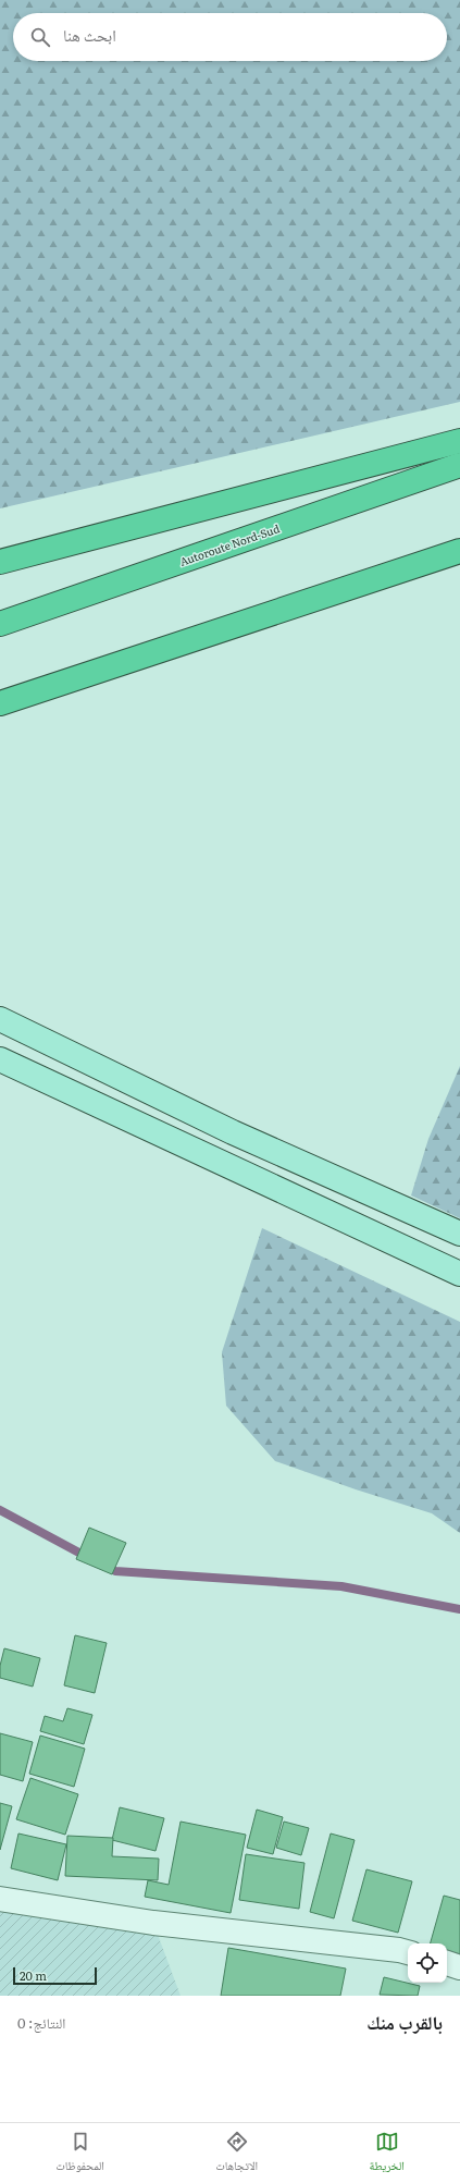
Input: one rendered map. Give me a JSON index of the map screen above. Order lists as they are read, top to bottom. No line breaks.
{"streets":{"highway":["Autoroute Nord-Sud"]},"scale_bar":"20 m","page":{"search":"ابحث هنا","scale":"20 m","heading":["بالقرب منك","النتائج: 0"],"nav":["الخريطة","الاتجاهات","المحفوظات"]}}
